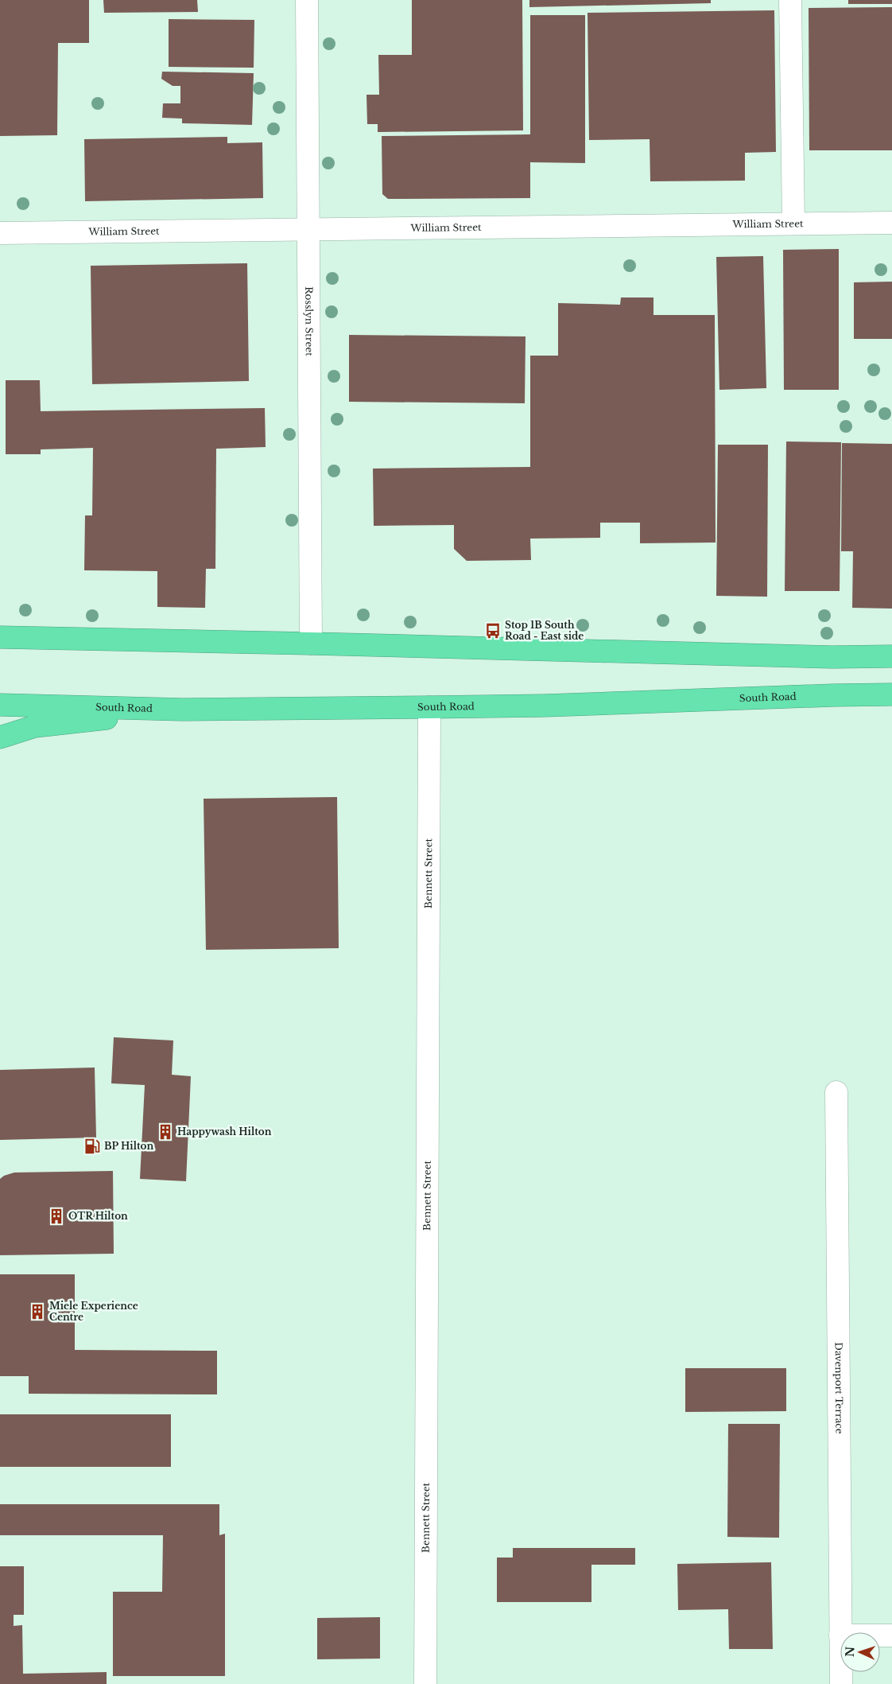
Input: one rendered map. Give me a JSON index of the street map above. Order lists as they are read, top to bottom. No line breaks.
{"streets":{"highway":["South Road"],"street":["William Street","Rosslyn Street","Bennett Street","Davenport Terrace"]},"crossings":[["William Street","Rosslyn Street"],["South Road","Bennett Street"]],"places":{"bus stop":["Stop 1B South Road - East side"],"building":["Happywash Hilton","OTR Hilton","Miele Experience Centre"],"fuel station":["BP Hilton"]},"north":"left"}
